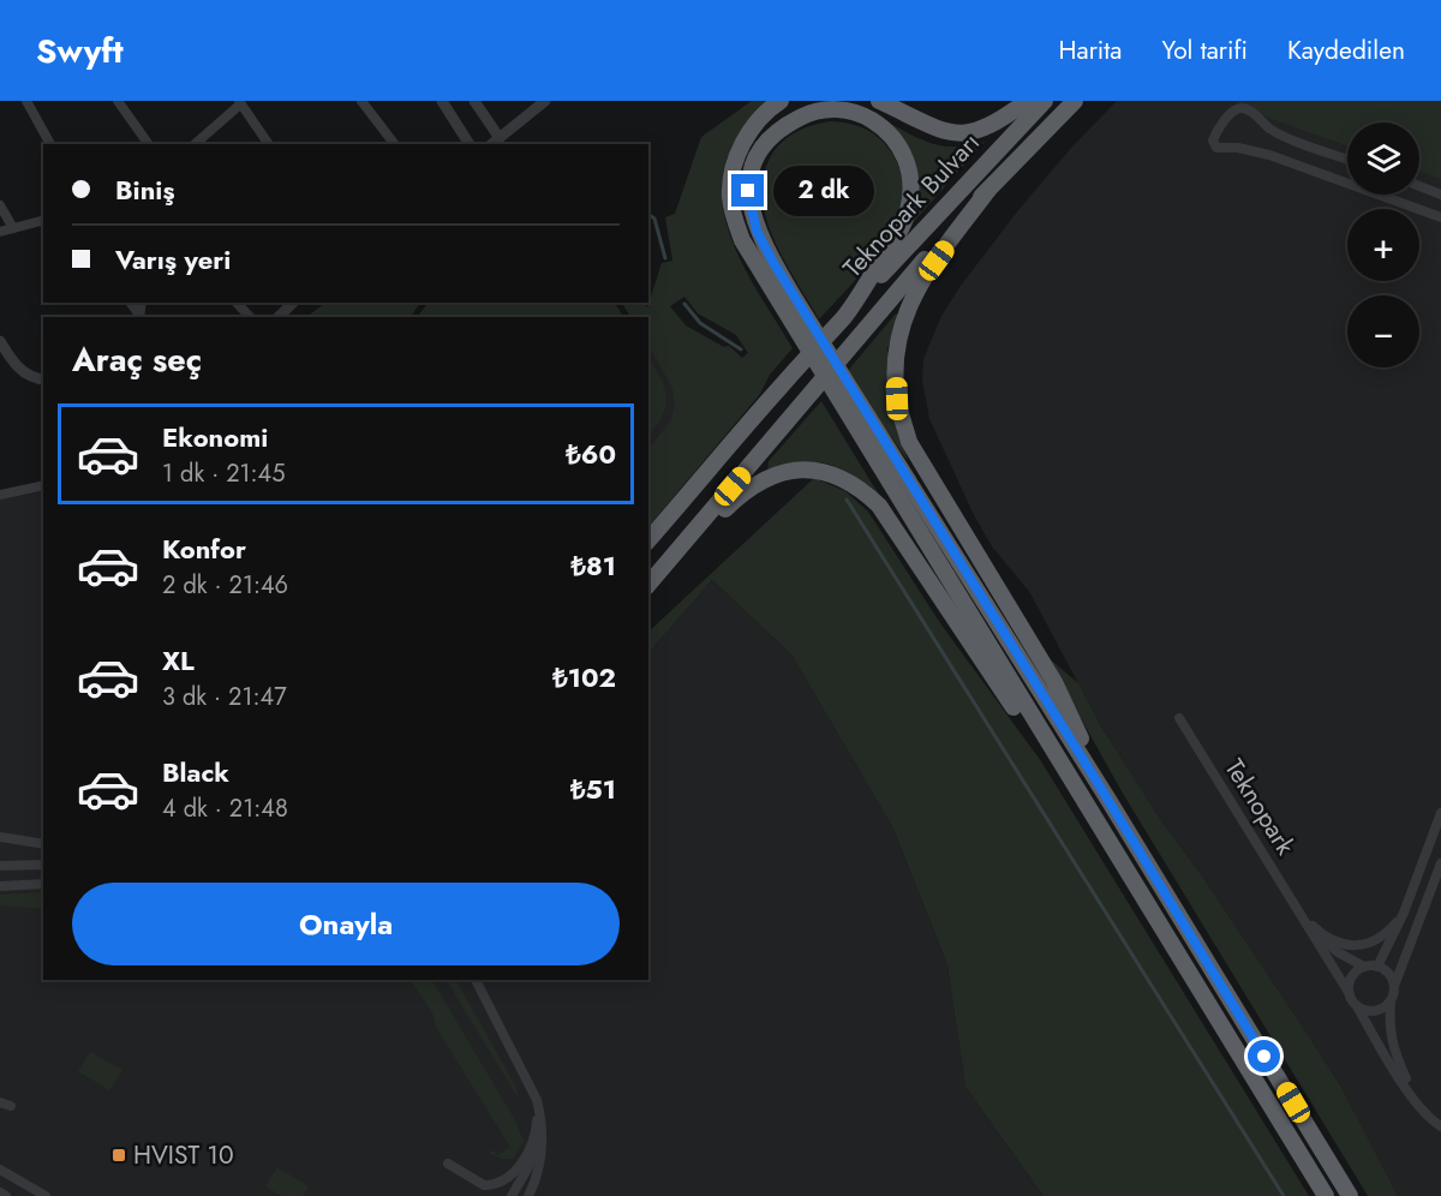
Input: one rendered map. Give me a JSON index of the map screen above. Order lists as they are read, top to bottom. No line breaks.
{"streets":{"highway":["Teknopark Bulvarı"],"street":["Teknopark"]},"places":{"transit":["HVIST 10"]},"page":{"header":"Swyft","nav":["Harita","Yol tarifi","Kaydedilen"],"map_buttons":["+","−"],"banner":["Biniş","Varış yeri"],"bubble":"2 dk","heading":"Araç seç","list":[{"name":"Ekonomi","note":"1 dk · 21:45","value":"₺60"},{"name":"Konfor","note":"2 dk · 21:46","value":"₺81"},{"name":"XL","note":"3 dk · 21:47","value":"₺102"},{"name":"Black","note":"4 dk · 21:48","value":"₺51"}],"buttons":"Onayla"}}
